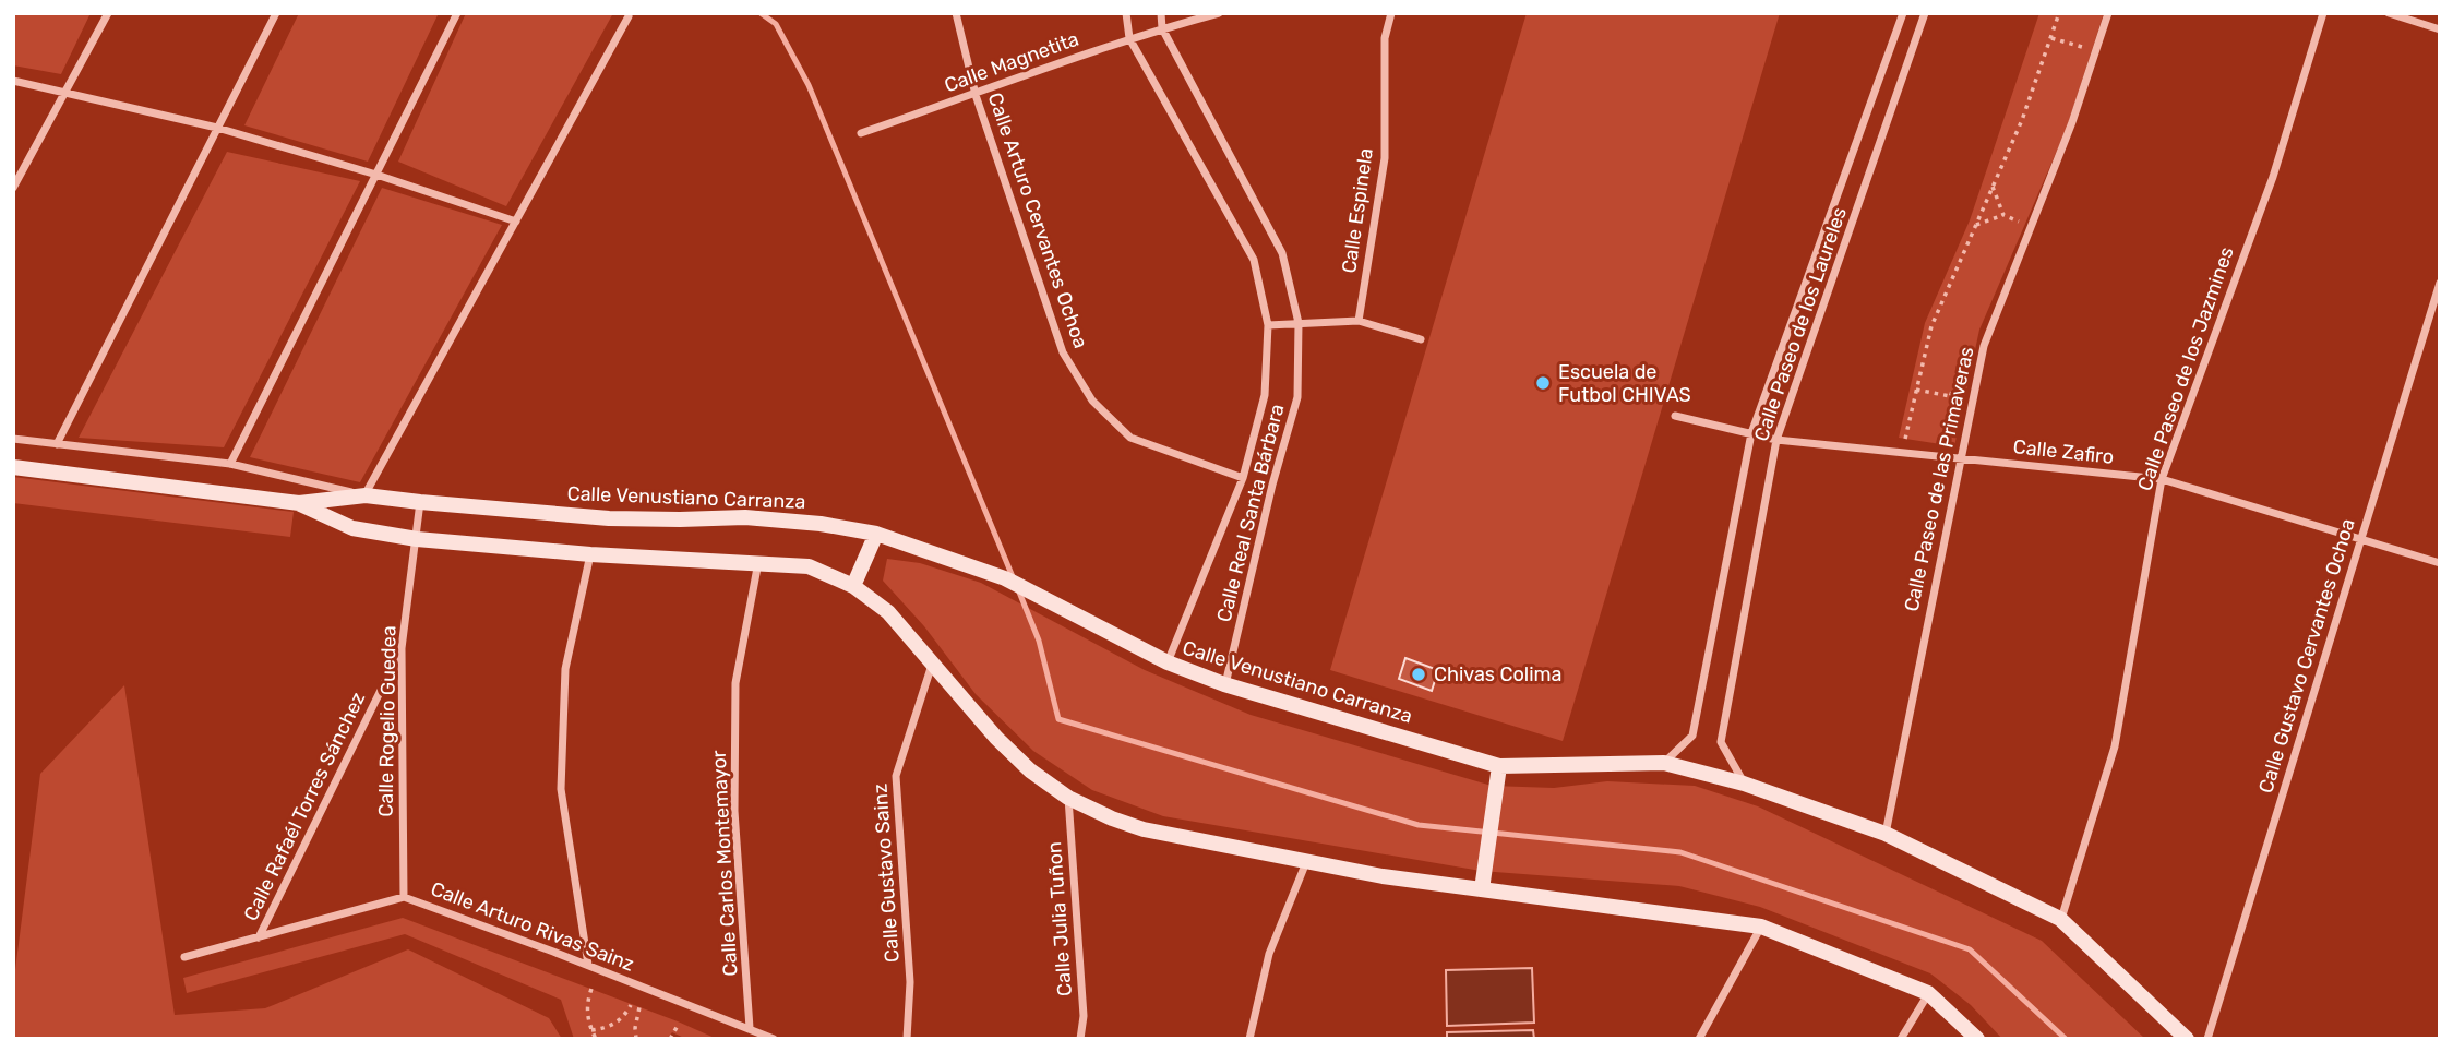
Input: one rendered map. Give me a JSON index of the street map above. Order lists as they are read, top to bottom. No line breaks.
{"streets":{"street":["Calle Magnetita","Calle Espinela","Calle Arturo Cervantes Ochoa","Calle Paseo de los Laureles","Calle Paseo de los Jazmines","Calle Zafiro","Calle Paseo de las Primaveras","Calle Venustiano Carranza","Calle Real Santa Bárbara","Calle Gustavo Cervantes Ochoa","Calle Rogelio Guedea","Calle Rafaél Torres Sánchez","Calle Carlos Montemayor","Calle Gustavo Sainz","Calle Julia Tuñon","Calle Arturo Rivas Sainz"]},"crossings":[["Calle Magnetita","Calle Arturo Cervantes Ochoa"],["Calle Magnetita","Calle Real Santa Bárbara"],["Calle Arturo Cervantes Ochoa","Calle Real Santa Bárbara"],["Calle Paseo de los Laureles","Calle Zafiro"],["Calle Paseo de los Laureles","Calle Venustiano Carranza"],["Calle Paseo de los Jazmines","Calle Zafiro"],["Calle Paseo de los Jazmines","Calle Venustiano Carranza"],["Calle Zafiro","Calle Paseo de las Primaveras"],["Calle Zafiro","Calle Gustavo Cervantes Ochoa"],["Calle Paseo de las Primaveras","Calle Venustiano Carranza"],["Calle Venustiano Carranza","Calle Real Santa Bárbara"],["Calle Venustiano Carranza","Calle Rogelio Guedea"],["Calle Venustiano Carranza","Calle Carlos Montemayor"],["Calle Venustiano Carranza","Calle Gustavo Sainz"],["Calle Venustiano Carranza","Calle Julia Tuñon"],["Calle Rogelio Guedea","Calle Rafaél Torres Sánchez"],["Calle Rogelio Guedea","Calle Arturo Rivas Sainz"],["Calle Rafaél Torres Sánchez","Calle Arturo Rivas Sainz"],["Calle Carlos Montemayor","Calle Arturo Rivas Sainz"]],"places":["Escuela de Futbol CHIVAS","Chivas Colima"]}
